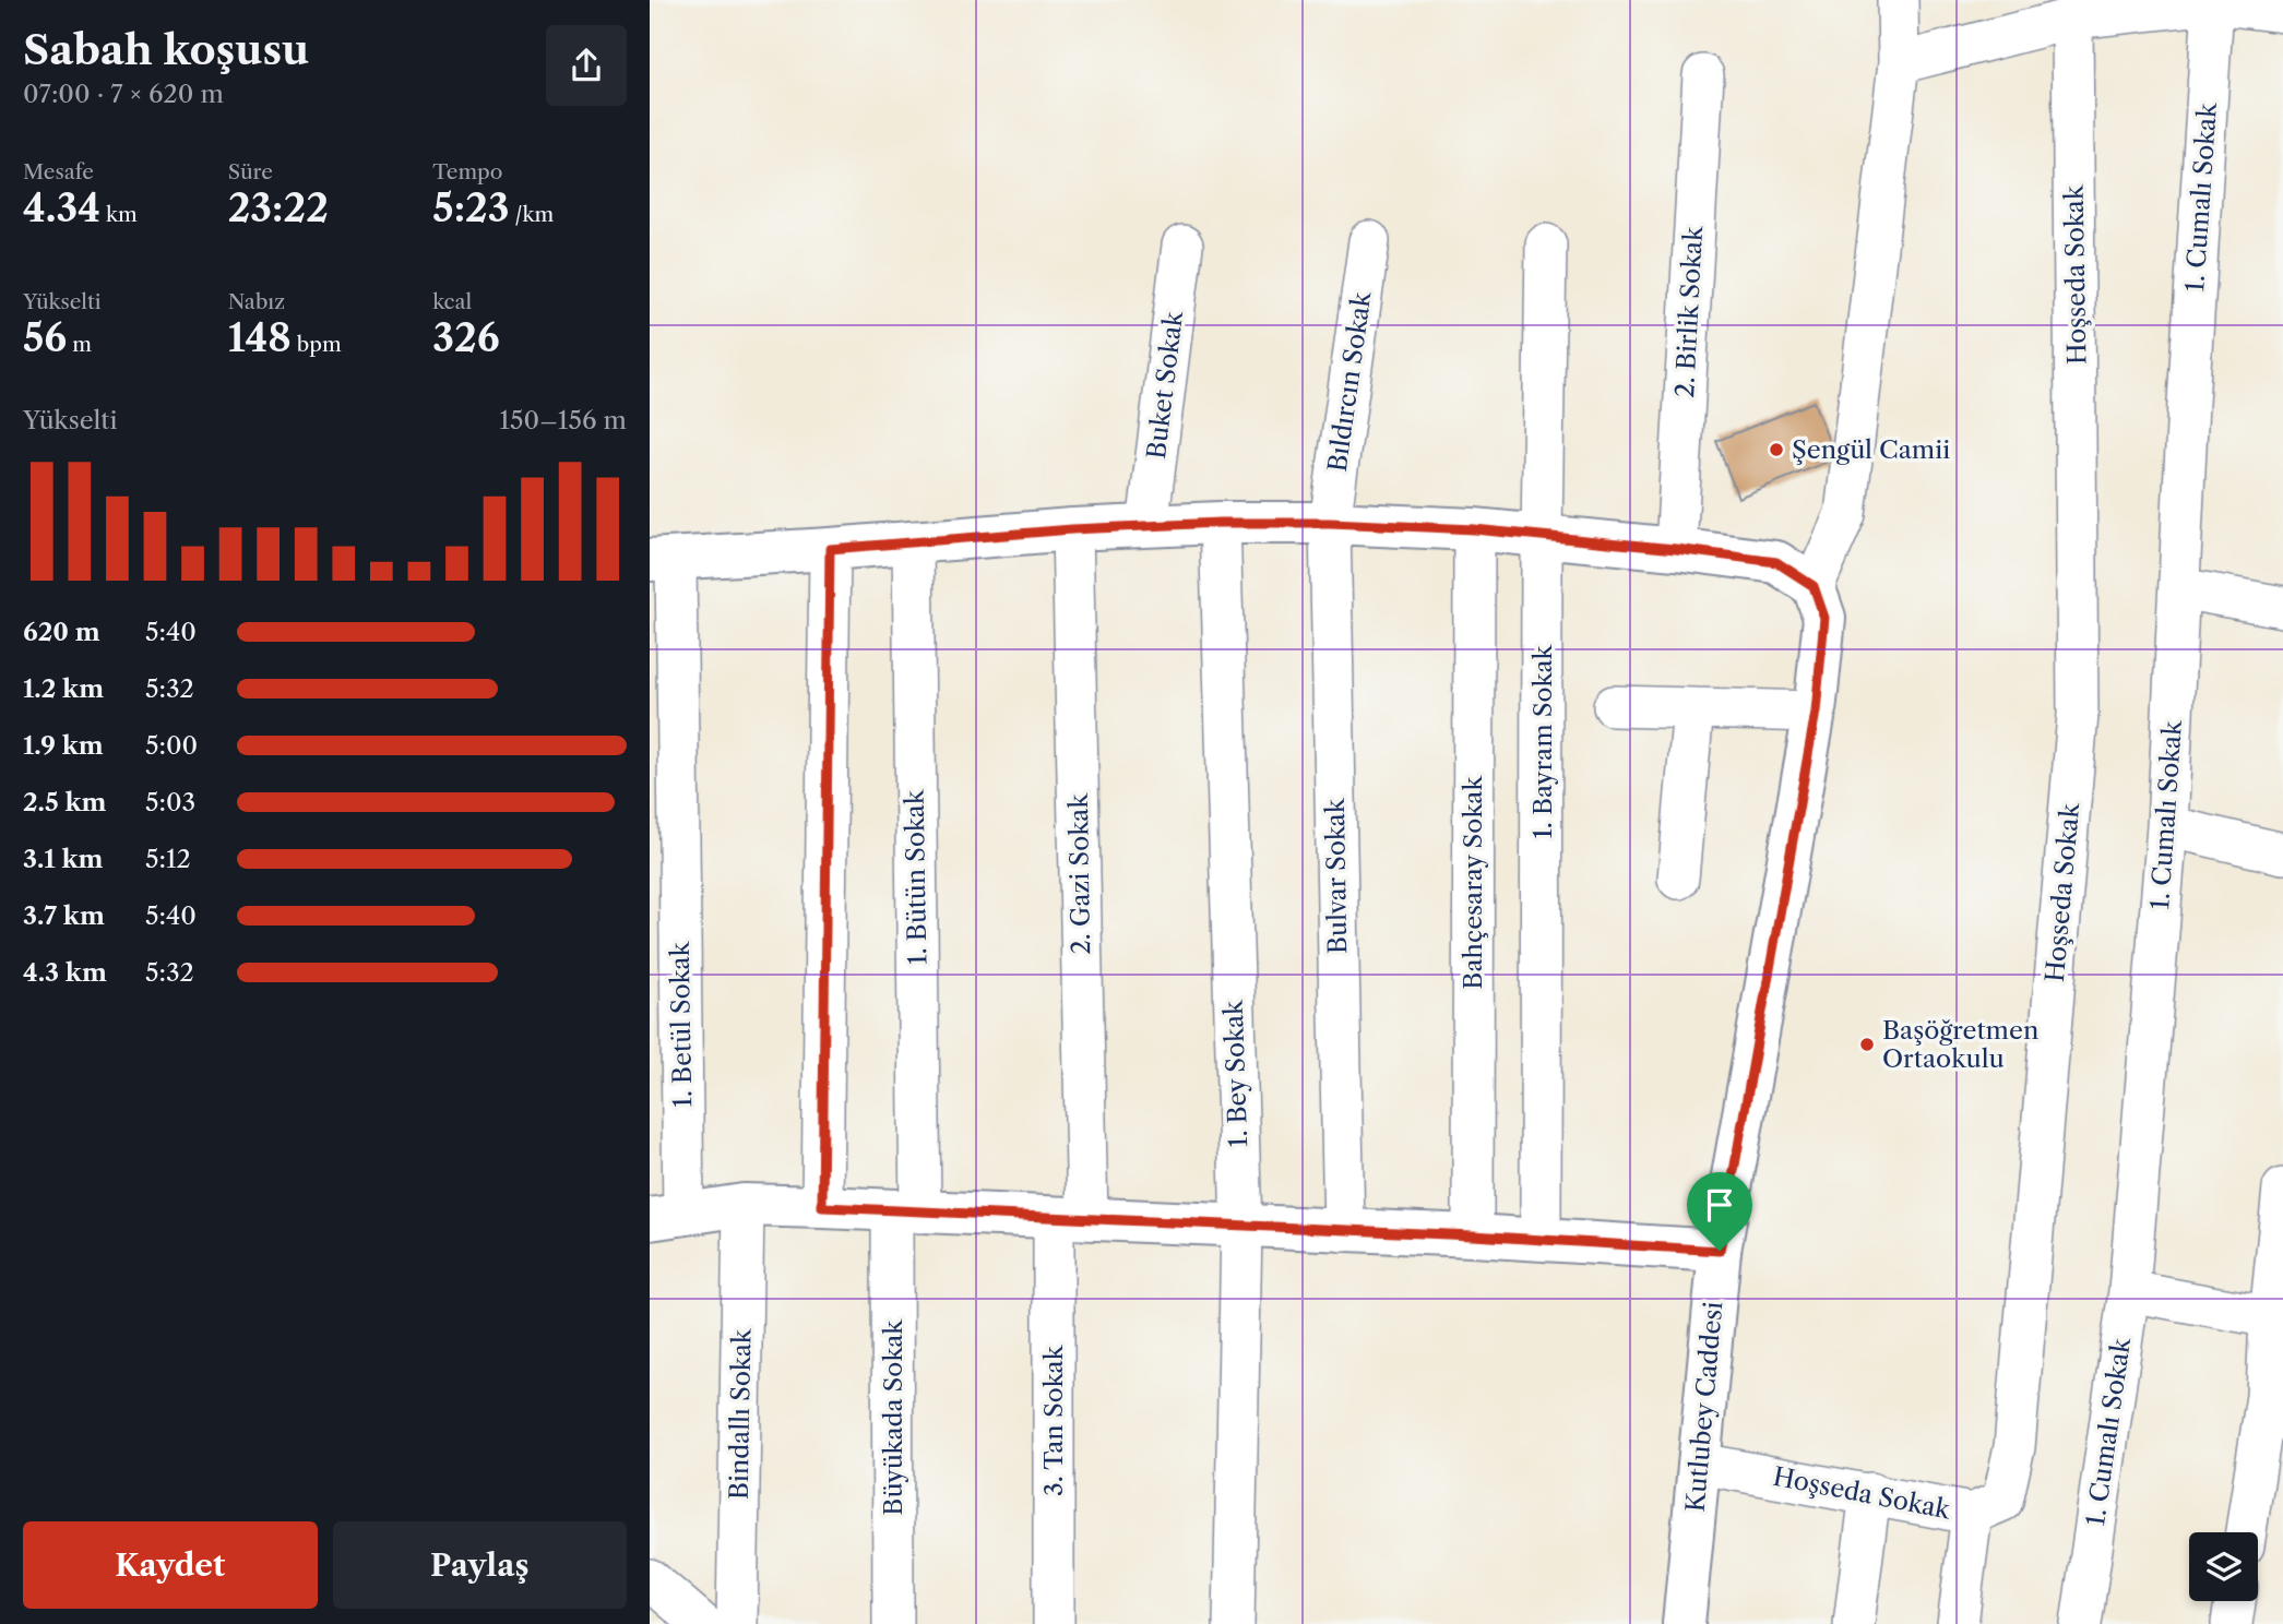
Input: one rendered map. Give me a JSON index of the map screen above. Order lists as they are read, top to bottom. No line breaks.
{"streets":{"main road":["Kutlubey Caddesi"],"street":["1. Cumalı Sokak","Hoşseda Sokak","2. Birlik Sokak","Bıldırcın Sokak","Buket Sokak","1. Bayram Sokak","2. Gazi Sokak","Bulvar Sokak","1. Bütün Sokak","Bahçesaray Sokak","1. Betül Sokak","1. Bey Sokak","Bindallı Sokak","Büyükada Sokak","3. Tan Sokak"]},"crossings":[["Hoşseda Sokak","Kutlubey Caddesi"],["Bıldırcın Sokak","Bulvar Sokak"],["2. Gazi Sokak","3. Tan Sokak"],["1. Bütün Sokak","Büyükada Sokak"]],"places":["Şengül Camii","Başöğretmen Ortaokulu"],"page":{"heading":["Sabah koşusu","07:00 · 7 × 620 m"],"stats":[["Mesafe","4.34 km"],["Süre","23:22"],["Tempo","5:23 /km"],["Yükselti","56 m"],["Nabız","148 bpm"],["kcal","326"]],"chart":["Yükselti","150–156 m"],"list":[{"name":"620 m","note":"5:40"},{"name":"1.2 km","note":"5:32"},{"name":"1.9 km","note":"5:00"},{"name":"2.5 km","note":"5:03"},{"name":"3.1 km","note":"5:12"},{"name":"3.7 km","note":"5:40"},{"name":"4.3 km","note":"5:32"}],"buttons":["Kaydet","Paylaş"]}}
